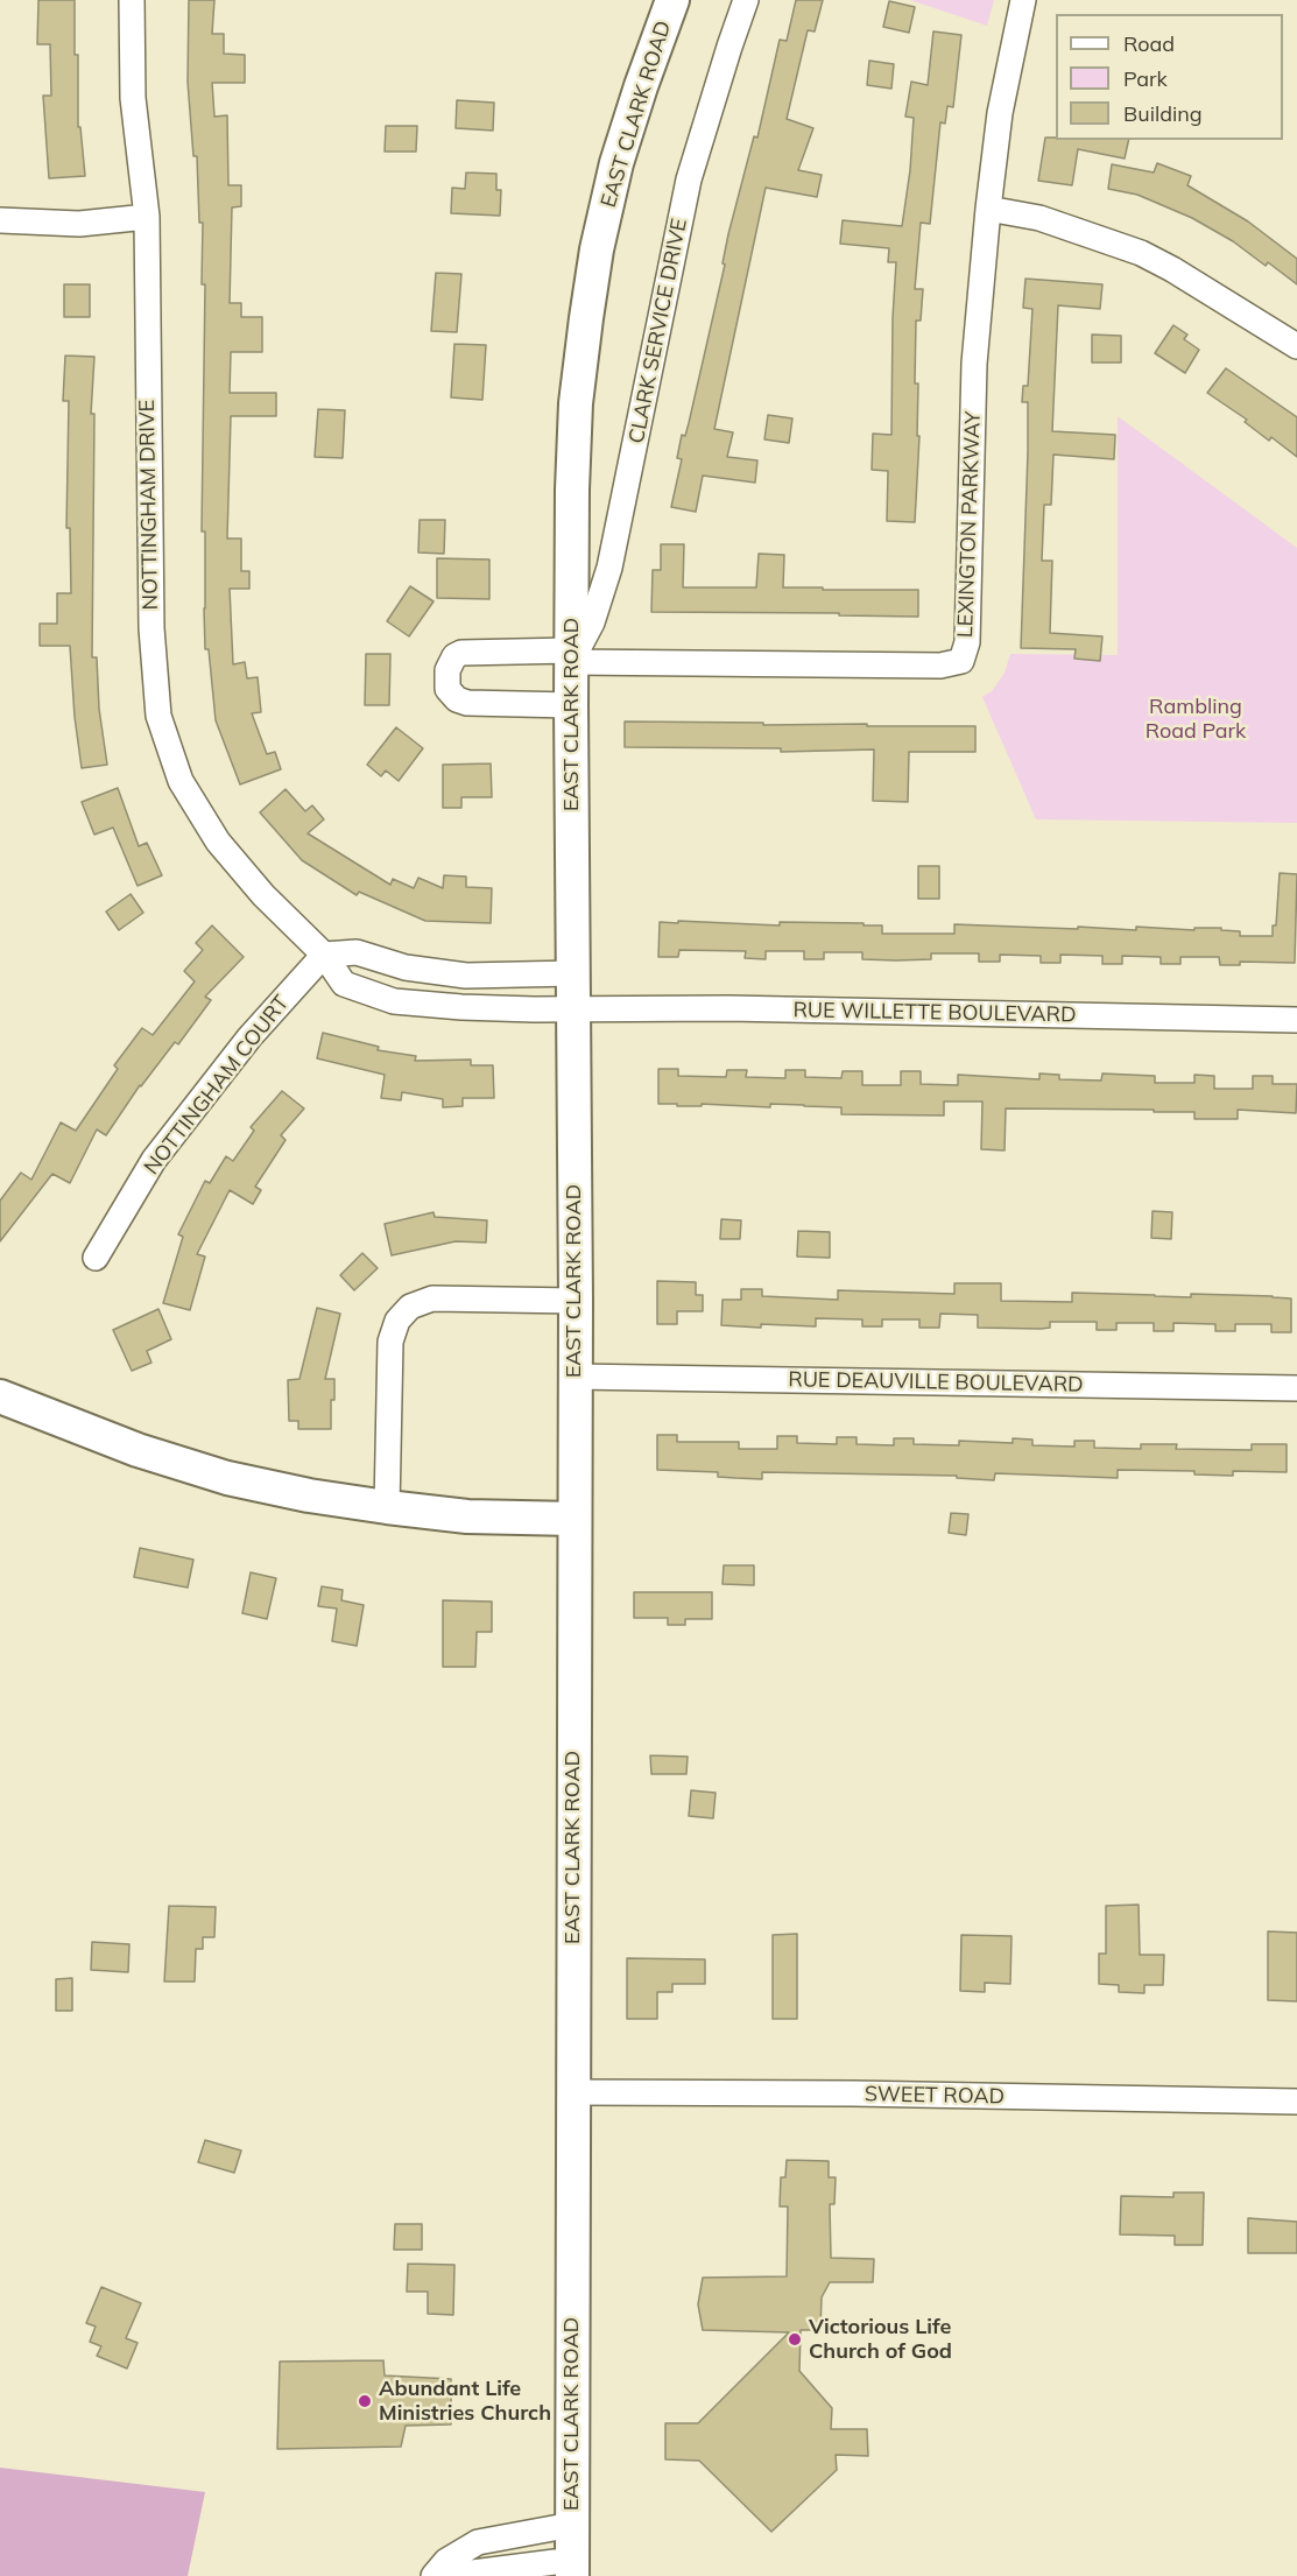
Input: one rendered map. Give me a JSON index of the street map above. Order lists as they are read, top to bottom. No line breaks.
{"streets":{"main road":["EAST CLARK ROAD"],"street":["CLARK SERVICE DRIVE","NOTTINGHAM DRIVE","LEXINGTON PARKWAY","RUE WILLETTE BOULEVARD","NOTTINGHAM COURT","RUE DEAUVILLE BOULEVARD","SWEET ROAD"]},"crossings":[["EAST CLARK ROAD","CLARK SERVICE DRIVE"],["EAST CLARK ROAD","NOTTINGHAM DRIVE"],["EAST CLARK ROAD","LEXINGTON PARKWAY"],["EAST CLARK ROAD","RUE WILLETTE BOULEVARD"],["EAST CLARK ROAD","RUE DEAUVILLE BOULEVARD"],["EAST CLARK ROAD","SWEET ROAD"],["CLARK SERVICE DRIVE","LEXINGTON PARKWAY"],["NOTTINGHAM DRIVE","RUE WILLETTE BOULEVARD"],["NOTTINGHAM DRIVE","NOTTINGHAM COURT"]],"parks":["Rambling Road Park"],"places":["Victorious Life Church of God","Abundant Life Ministries Church"],"legend":["Road","Park","Building"]}
